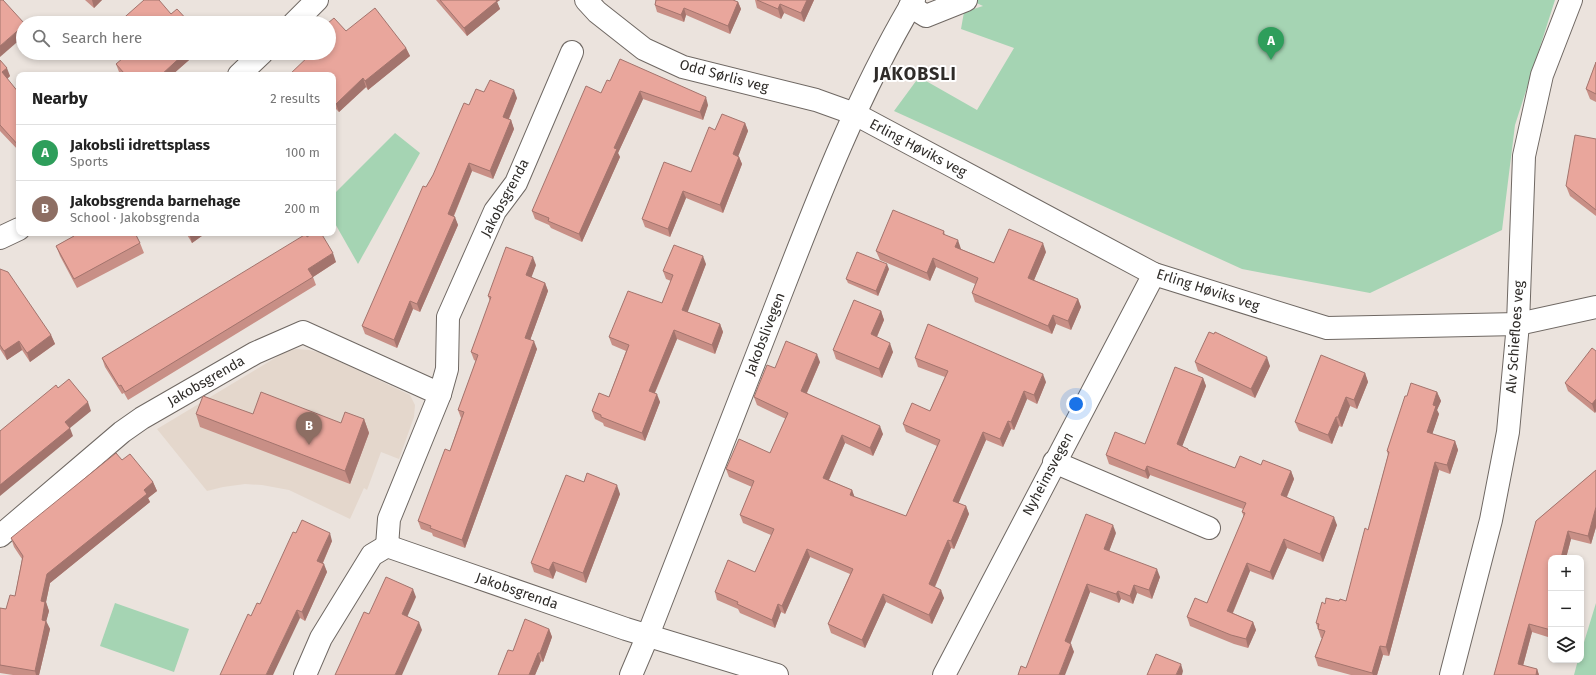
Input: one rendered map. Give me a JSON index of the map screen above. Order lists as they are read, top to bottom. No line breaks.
{"streets":{"street":["Odd Sørlis veg","Erling Høviks veg","Jakobsgrenda","Jakobslivegen","Alv Schiefloes veg","Nyheimsvegen"]},"crossings":[["Odd Sørlis veg","Erling Høviks veg"],["Odd Sørlis veg","Jakobslivegen"],["Erling Høviks veg","Jakobslivegen"],["Erling Høviks veg","Alv Schiefloes veg"],["Erling Høviks veg","Nyheimsvegen"],["Jakobsgrenda","Jakobslivegen"]],"districts":["JAKOBSLI"],"page":{"search":"Search here","pins":["A","B"],"heading":["Nearby","2 results"],"list":[{"mark":"A","name":"Jakobsli idrettsplass","note":"Sports","value":"100 m"},{"mark":"B","name":"Jakobsgrenda barnehage","note":"School · Jakobsgrenda","value":"200 m"}],"map_buttons":["+","−"]}}
